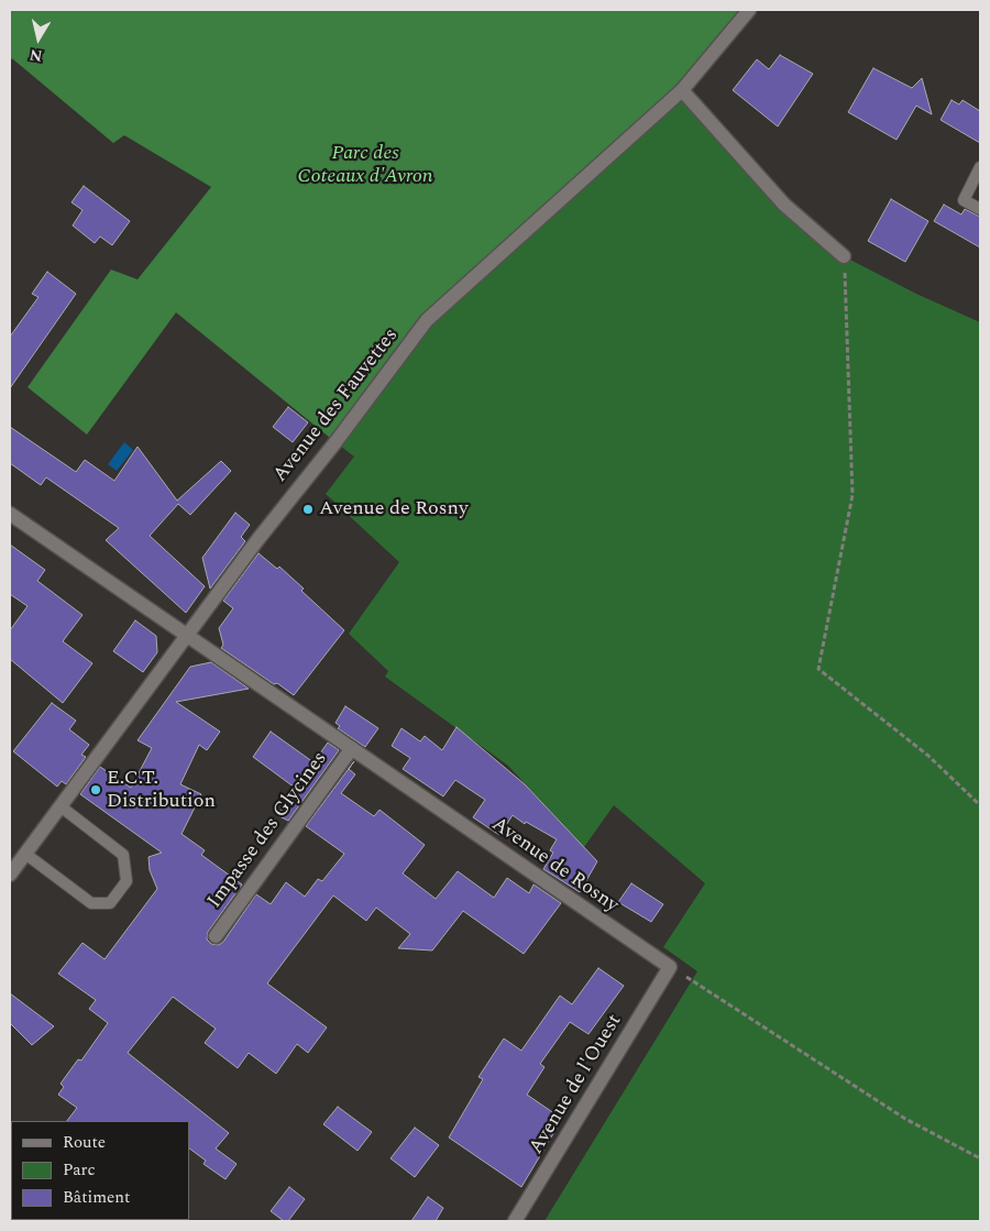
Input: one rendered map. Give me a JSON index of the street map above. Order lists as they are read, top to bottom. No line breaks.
{"streets":{"street":["Avenue des Fauvettes","Impasse des Glycines","Avenue de Rosny","Avenue de l'Ouest"]},"crossings":[["Avenue des Fauvettes","Avenue de Rosny"],["Impasse des Glycines","Avenue de Rosny"],["Avenue de Rosny","Avenue de l'Ouest"]],"parks":["Parc des Coteaux d'Avron"],"places":["Avenue de Rosny","E.C.T. Distribution"],"legend":["Route","Parc","Bâtiment"],"north":"bottom"}
